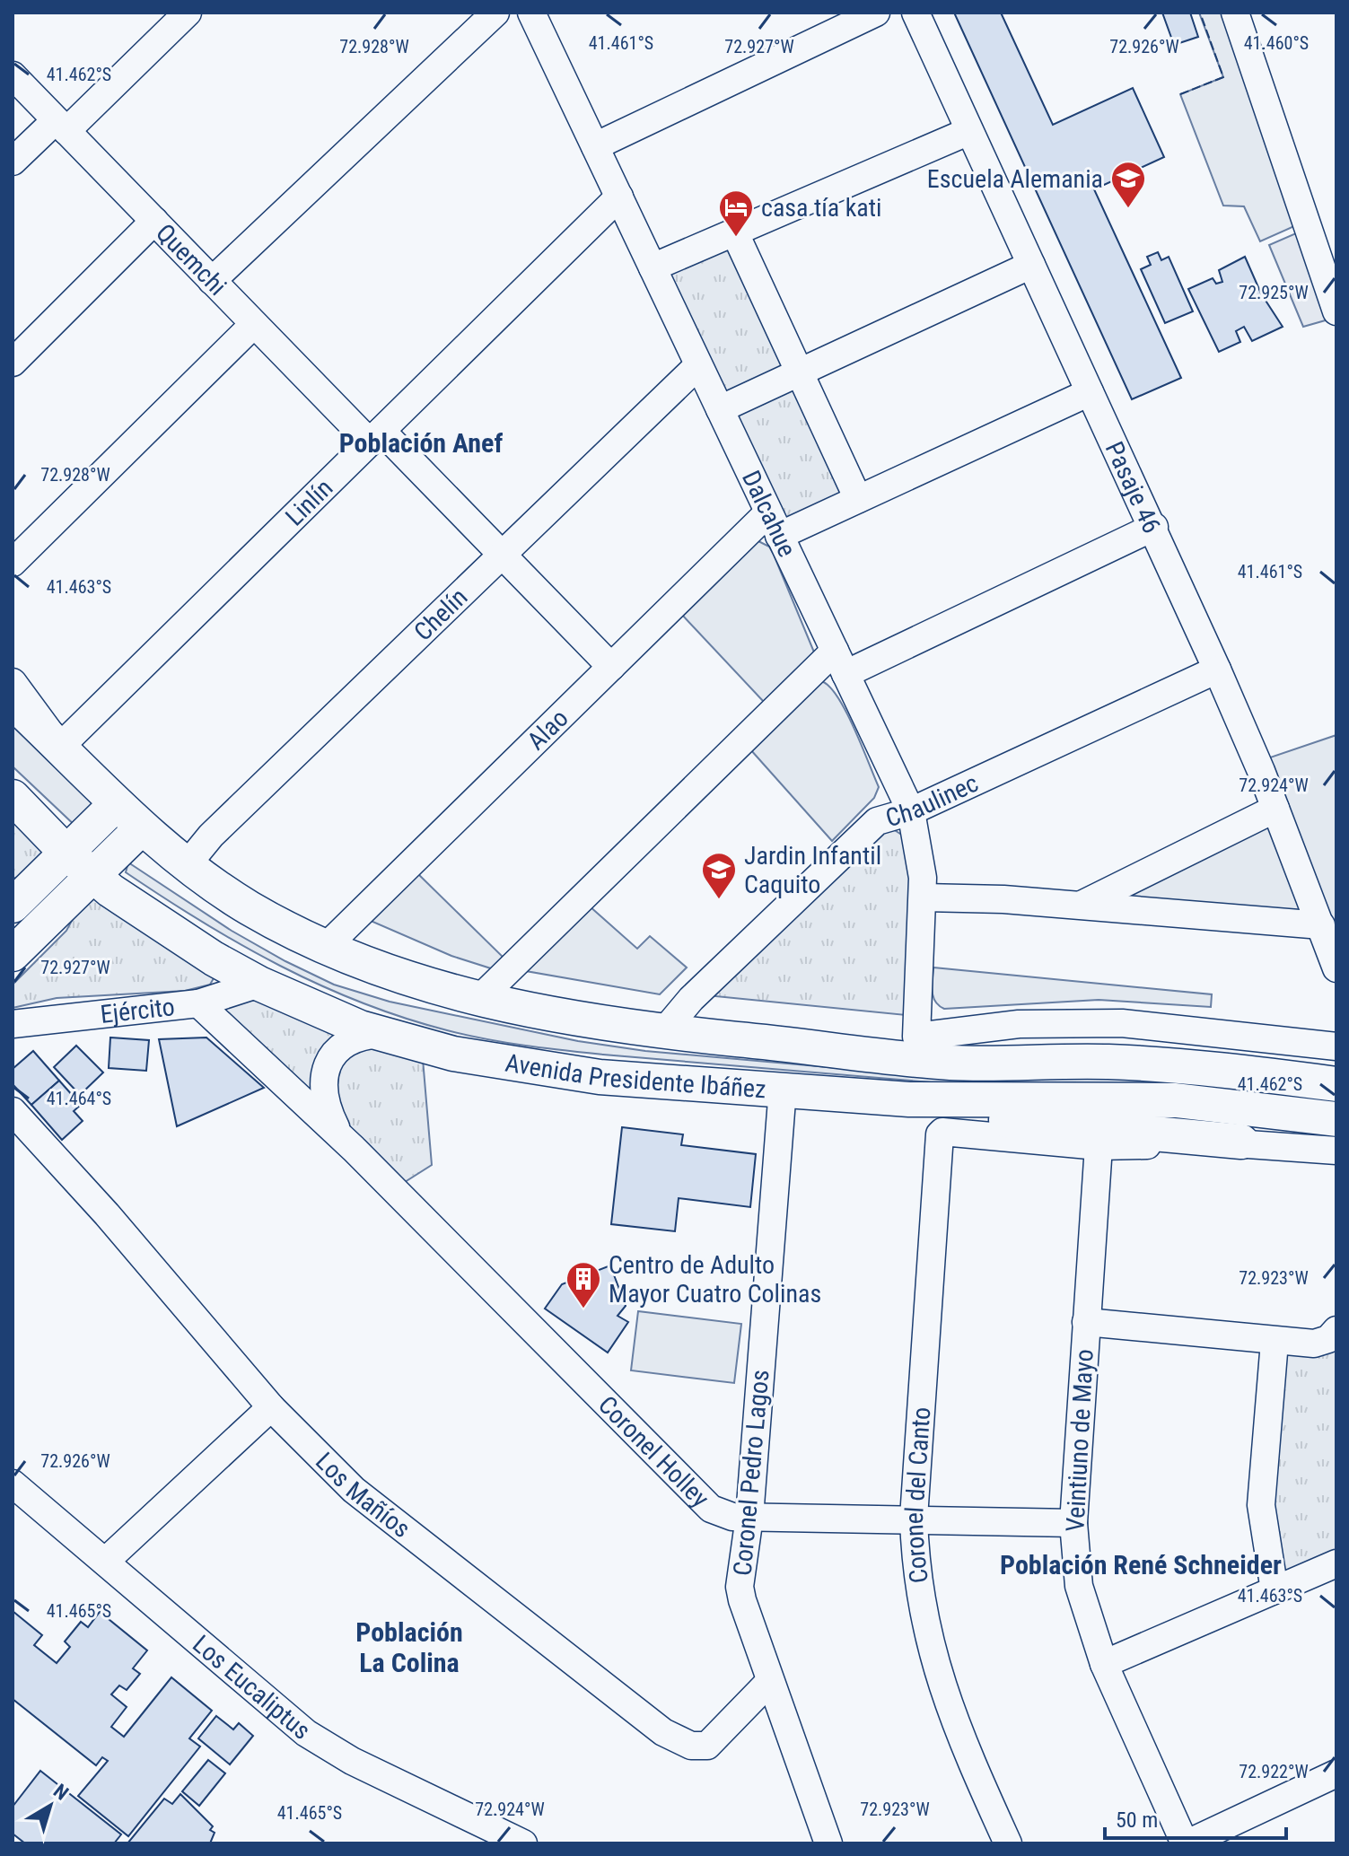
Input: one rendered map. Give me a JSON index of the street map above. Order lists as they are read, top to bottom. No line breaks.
{"streets":{"main road":["Avenida Presidente Ibáñez"],"street":["Quemchi","Pasaje 46","Linlín","Dalcahue","Chelín","Alao","Chaulinec","Ejército","Veintiuno de Mayo","Coronel Holley","Coronel Pedro Lagos","Los Mañíos","Coronel del Canto","Los Eucaliptus"]},"crossings":[["Quemchi","Linlín"],["Quemchi","Chelín"],["Quemchi","Alao"],["Pasaje 46","Alao"],["Pasaje 46","Chaulinec"],["Linlín","Dalcahue"],["Linlín","Avenida Presidente Ibáñez"],["Dalcahue","Chelín"],["Dalcahue","Alao"],["Dalcahue","Chaulinec"],["Chelín","Avenida Presidente Ibáñez"],["Alao","Avenida Presidente Ibáñez"],["Chaulinec","Avenida Presidente Ibáñez"],["Ejército","Avenida Presidente Ibáñez"],["Ejército","Coronel Holley"],["Avenida Presidente Ibáñez","Coronel Holley"],["Avenida Presidente Ibáñez","Coronel Pedro Lagos"],["Veintiuno de Mayo","Coronel Holley"],["Veintiuno de Mayo","Coronel del Canto"],["Coronel Holley","Coronel Pedro Lagos"],["Coronel Holley","Coronel del Canto"],["Coronel Pedro Lagos","Los Mañíos"]],"districts":["Población Anef","Población René Schneider","Población La Colina"],"places":{"school or university":["Escuela Alemania","Jardin Infantil Caquito"],"hotel":["casa tía kati"],"building":["Centro de Adulto Mayor Cuatro Colinas"]},"scale_bar":"50 m","north":"top right","coordinates":["41.461°S","41.460°S","72.928°W","72.927°W","72.926°W","41.462°S","72.925°W","41.463°S","72.924°W","41.464°S","72.923°W","41.465°S","72.922°W"]}
